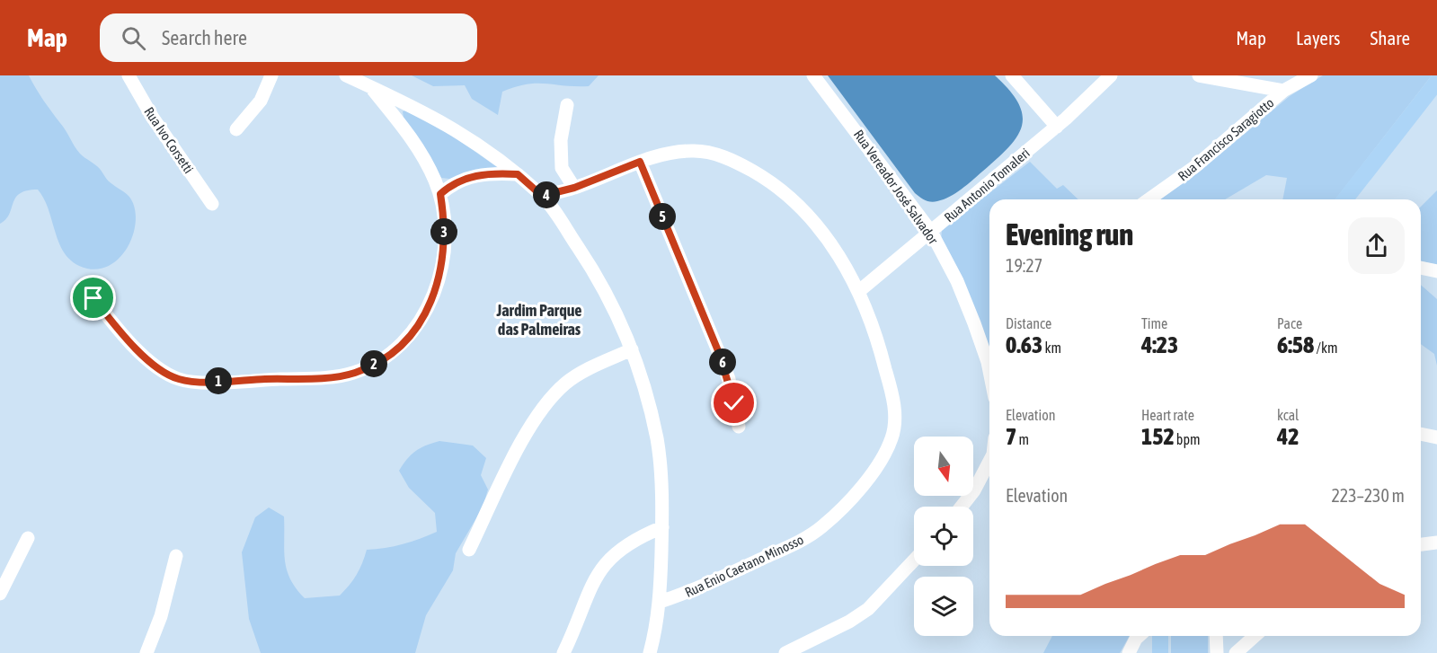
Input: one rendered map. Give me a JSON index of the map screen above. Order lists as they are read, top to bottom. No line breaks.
{"streets":{"street":["Rua Francisco Saragiotto","Rua Ivo Corsetti","Rua Antonio Tomaleri","Rua Vereador José Salvador","Rua Enio Caetano Minosso"]},"crossings":[["Rua Antonio Tomaleri","Rua Vereador José Salvador"],["Rua Antonio Tomaleri","Rua Enio Caetano Minosso"]],"districts":["Jardim Parque das Palmeiras"],"north":"bottom","page":{"header":"Map","search":"Search here","nav":["Map","Layers","Share"],"pins":["4","5","3","6","2","1"],"heading":["Evening run","19:27"],"stats":[["Distance","0.63 km"],["Time","4:23"],["Pace","6:58 /km"],["Elevation","7 m"],["Heart rate","152 bpm"],["kcal","42"]],"chart":["Elevation","223–230 m"]}}
